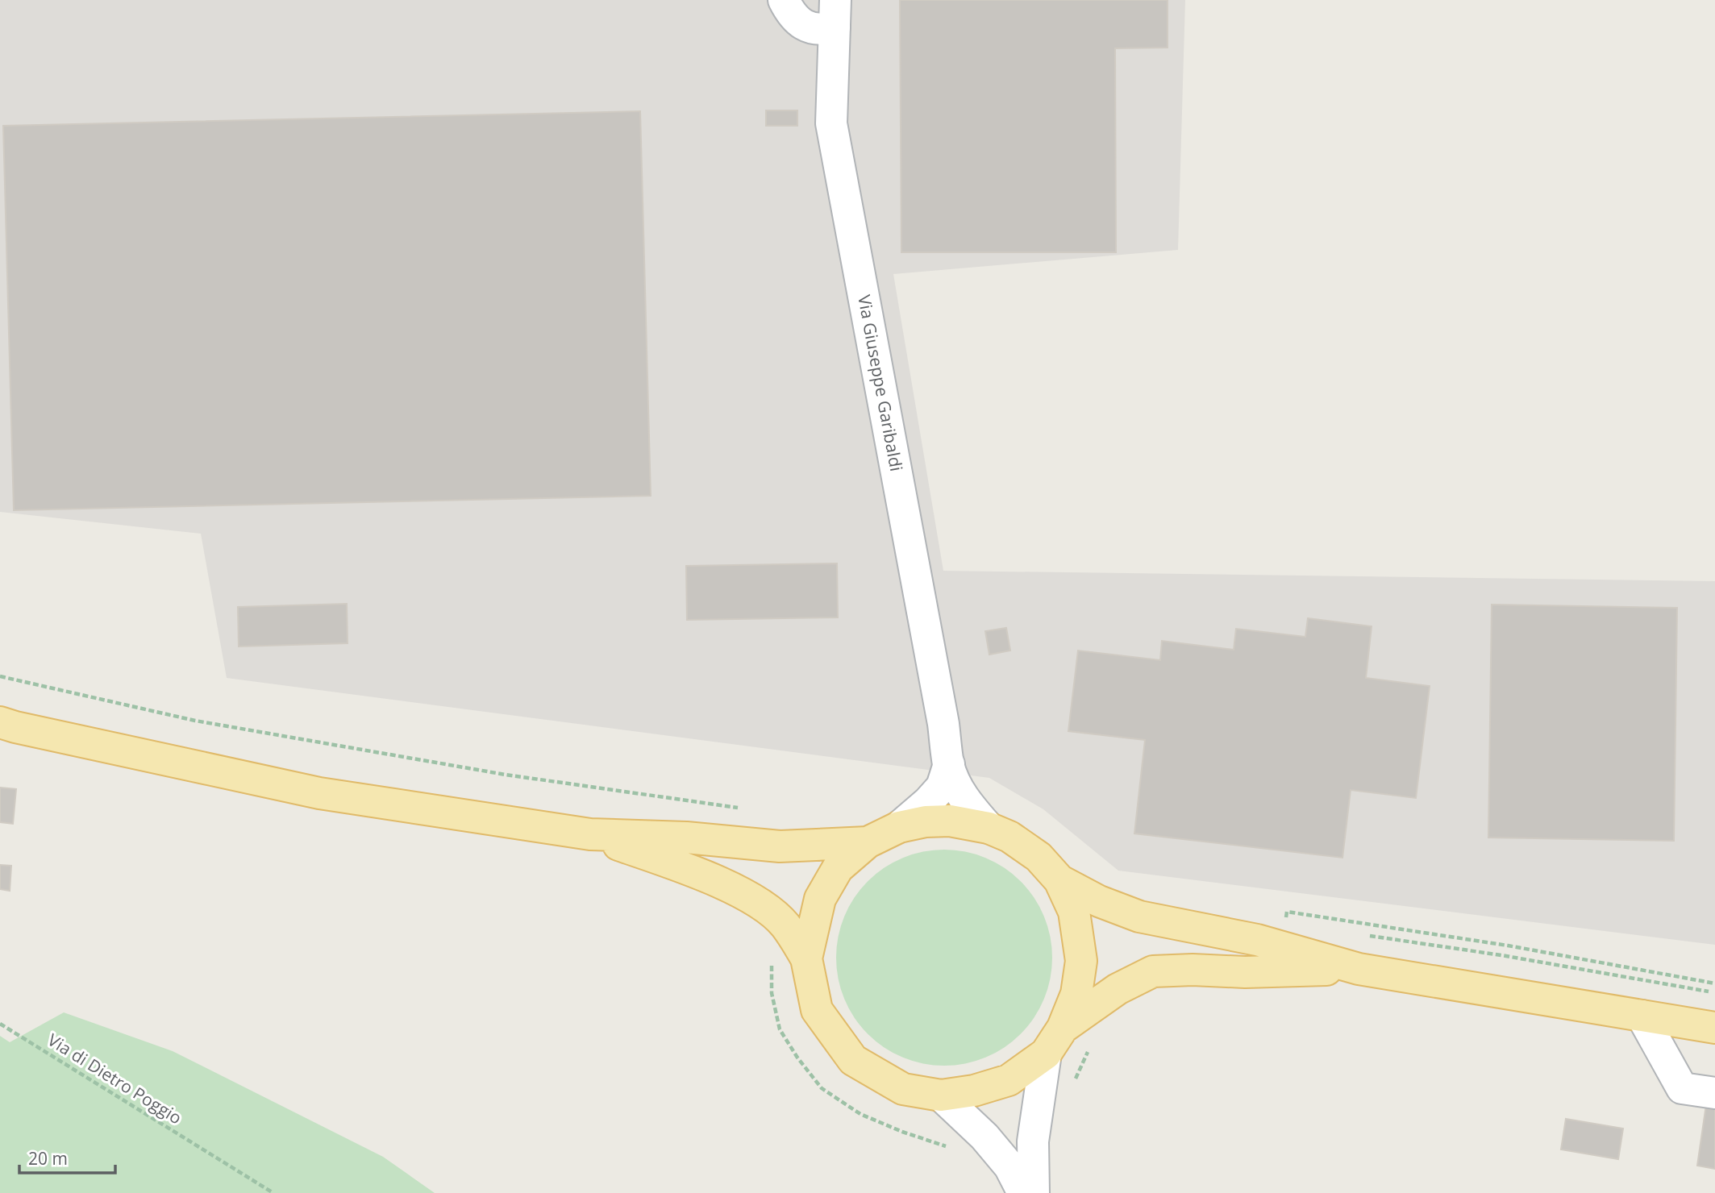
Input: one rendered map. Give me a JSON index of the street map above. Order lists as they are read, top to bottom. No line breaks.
{"streets":{"street":["Via Giuseppe Garibaldi"],"path":["Via di Dietro Poggio"]},"scale_bar":"20 m"}
